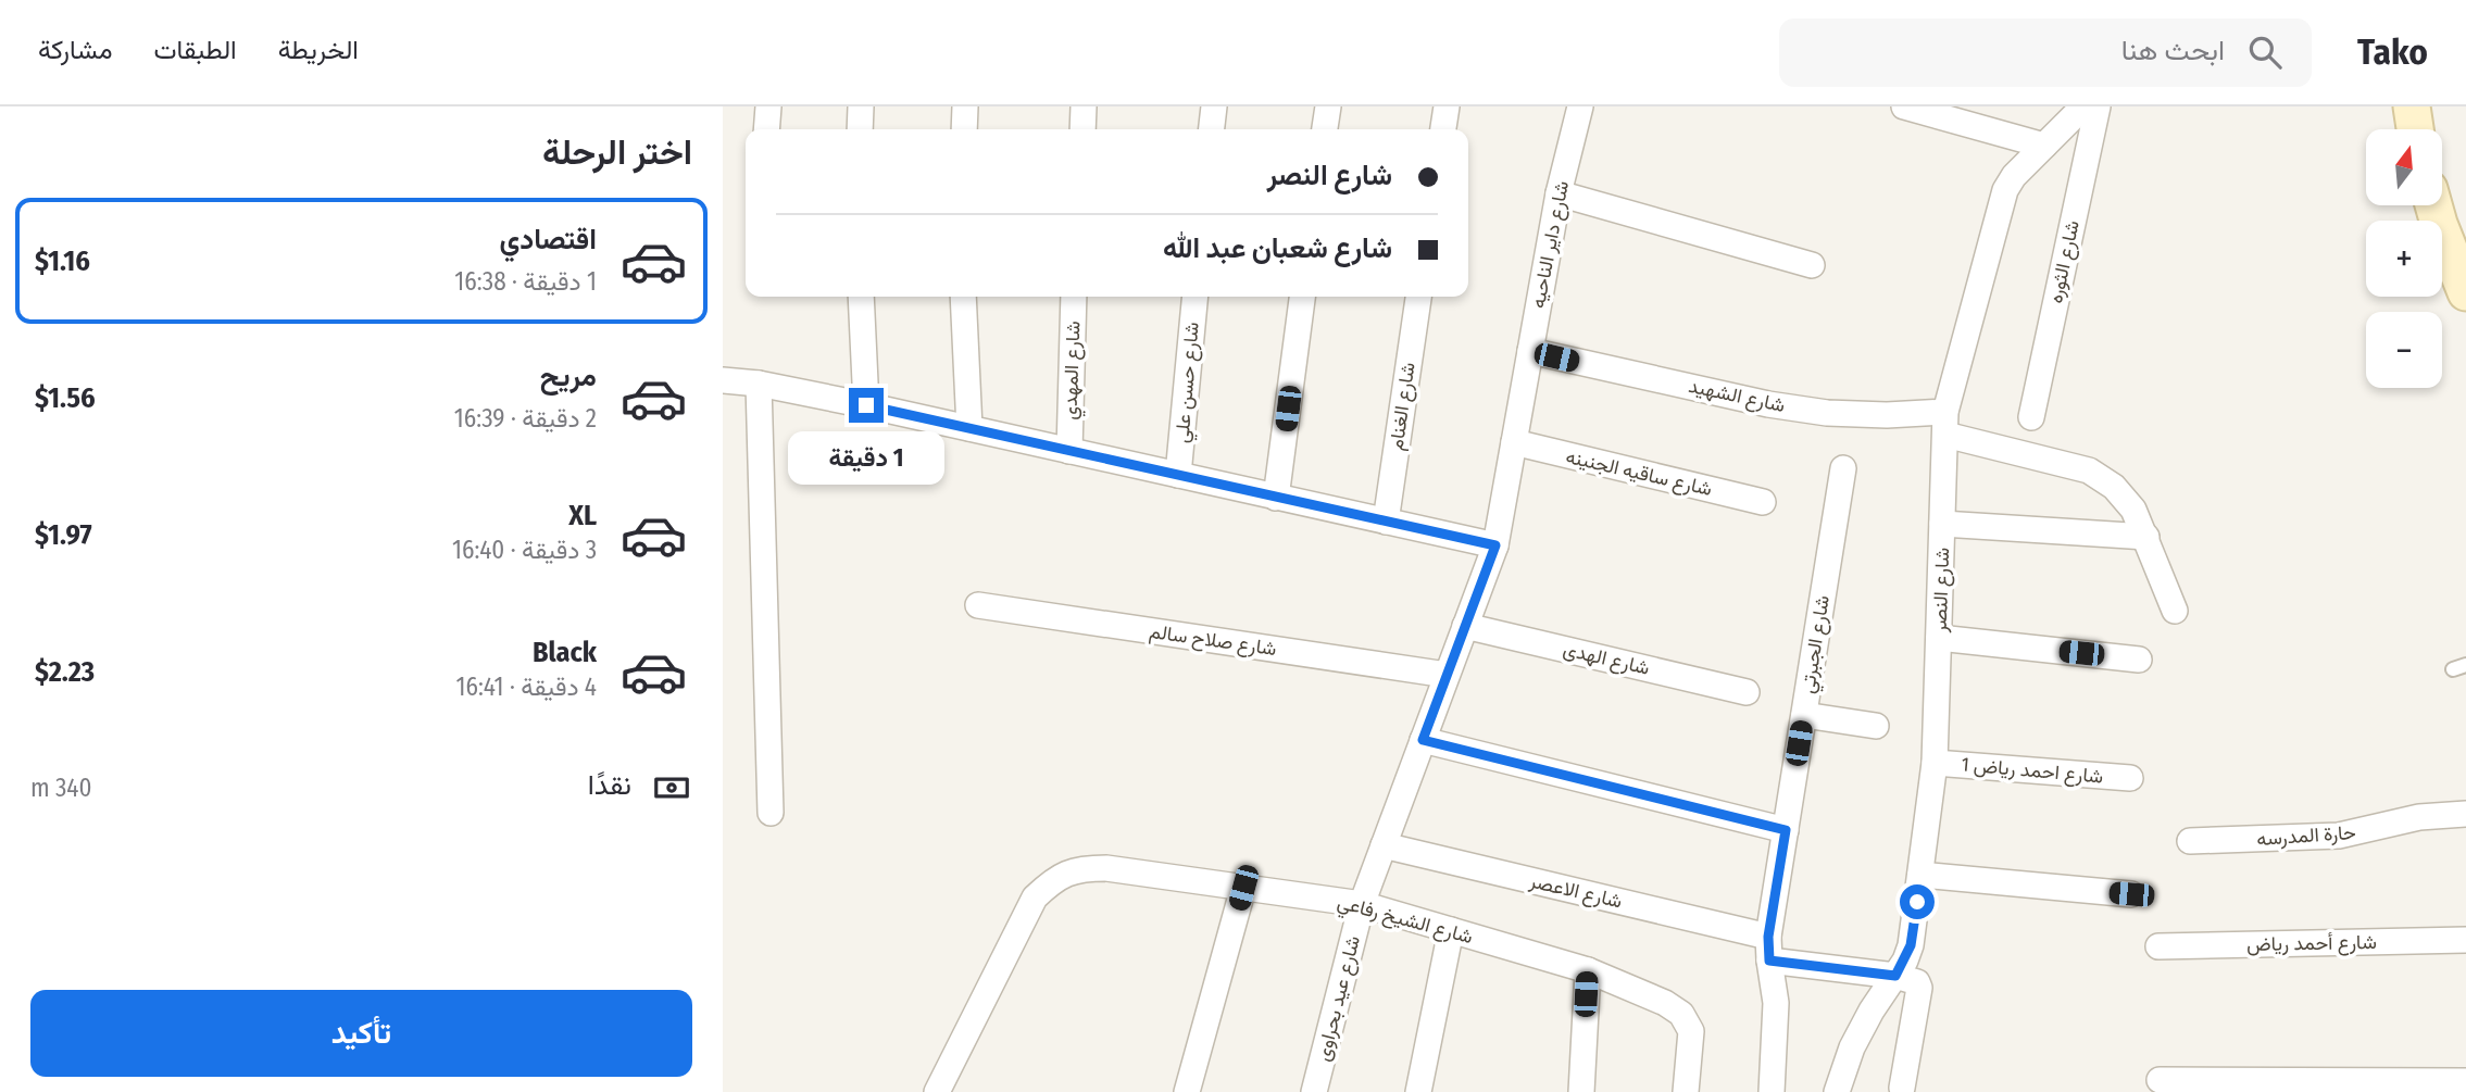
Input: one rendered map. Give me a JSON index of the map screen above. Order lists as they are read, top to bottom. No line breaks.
{"streets":{"street":["شارع داير الناحيه","شارع الثوره","شارع المهدي","شارع حسن علي","شارع الشهيد","شارع الغنام","شارع ساقيه الجنينه","شارع النصر","شارع صلاح سالم","شارع الجبرتي","شارع الهدى","شارع احمد رياض 1","حارة المدرسه","شارع الاعصر","شارع الشيخ رفاعي","شارع أحمد رياض","شارع عيد بحراوى"]},"crossings":[["شارع داير الناحيه","شارع الشهيد"],["شارع داير الناحيه","شارع ساقيه الجنينه"],["شارع داير الناحيه","شارع صلاح سالم"],["شارع داير الناحيه","شارع الهدى"],["شارع داير الناحيه","شارع الاعصر"],["شارع داير الناحيه","شارع الشيخ رفاعي"],["شارع داير الناحيه","شارع عيد بحراوى"],["شارع الشهيد","شارع النصر"],["شارع النصر","شارع احمد رياض 1"],["شارع النصر","شارع الاعصر"],["شارع الجبرتي","شارع الاعصر"],["شارع الشيخ رفاعي","شارع عيد بحراوى"]],"north":"top","page":{"header":"Tako","search":"ابحث هنا","nav":["الخريطة","الطبقات","مشاركة"],"heading":"اختر الرحلة","map_buttons":["+","−"],"banner":["شارع النصر","شارع شعبان عبد الله"],"list":[{"name":"اقتصادي","note":"1 دقيقة · 16:38","value":"$1.16"},{"name":"مريح","note":"2 دقيقة · 16:39","value":"$1.56"},{"name":"XL","note":"3 دقيقة · 16:40","value":"$1.97"},{"name":"Black","note":"4 دقيقة · 16:41","value":"$2.23"}],"bubble":"1 دقيقة","pay":["نقدًا","340 m"],"buttons":"تأكيد"}}
